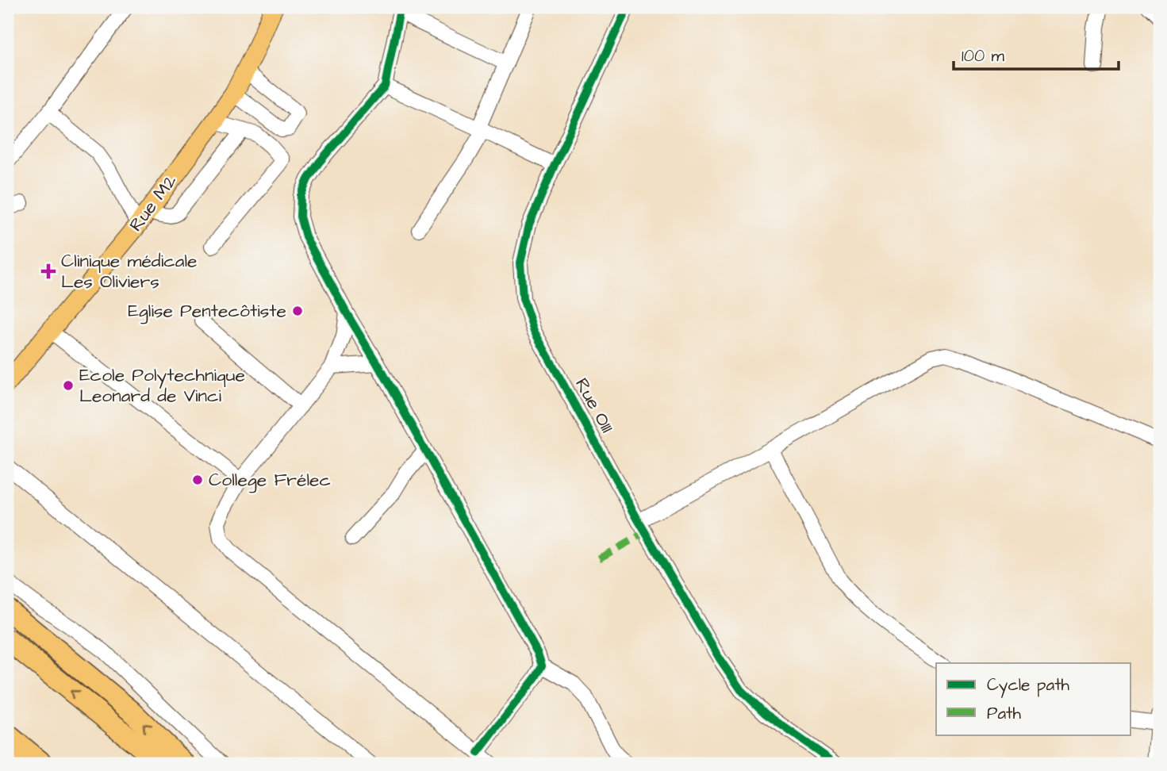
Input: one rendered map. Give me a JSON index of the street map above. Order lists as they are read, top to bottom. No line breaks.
{"streets":{"main road":["Rue M2"],"street":["Rue O111"]},"places":{"health":["Clinique médicale Les Oliviers"],"other":["Eglise Pentecôtiste","Ecole Polytechnique Leonard de Vinci","College Frélec"]},"legend":["Cycle path","Path"],"scale_bar":"100 m"}
